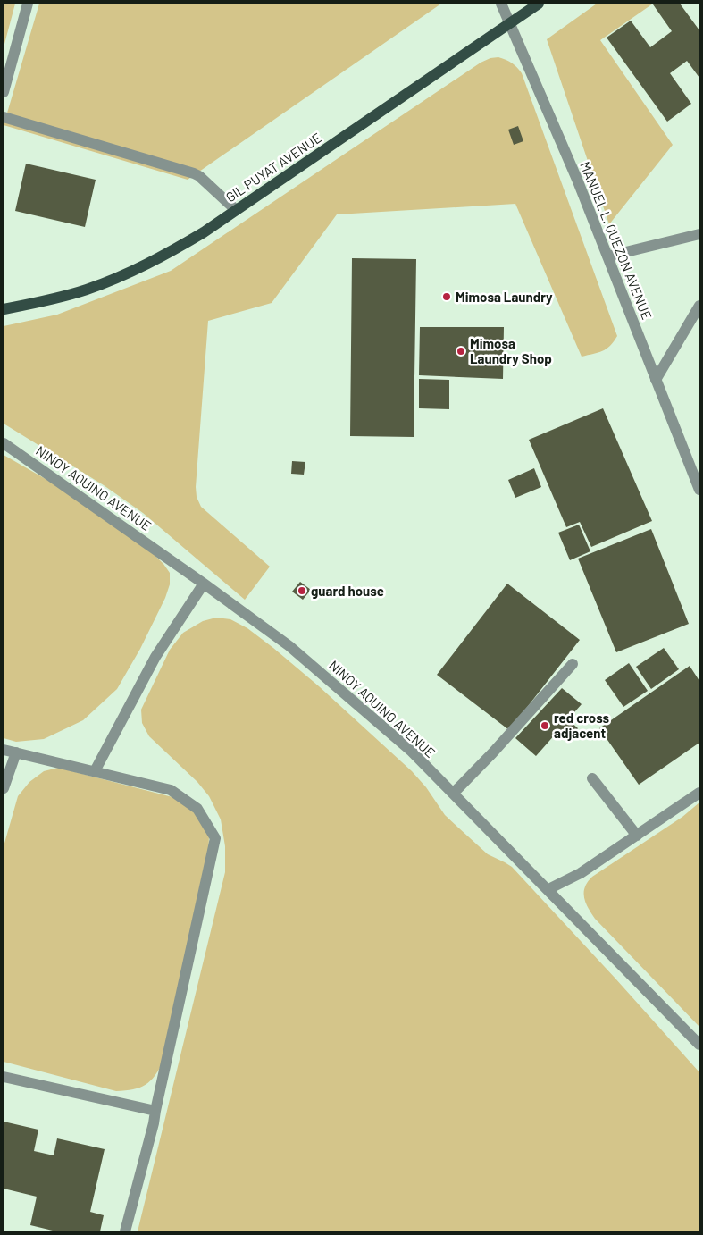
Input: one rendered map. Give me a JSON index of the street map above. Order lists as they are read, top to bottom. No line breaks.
{"streets":{"main road":["GIL PUYAT AVENUE"],"street":["MANUEL L. QUEZON AVENUE","NINOY AQUINO AVENUE"]},"crossings":[["GIL PUYAT AVENUE","MANUEL L. QUEZON AVENUE"]],"places":["Mimosa Laundry","Mimosa Laundry Shop","guard house","red cross adjacent"]}
